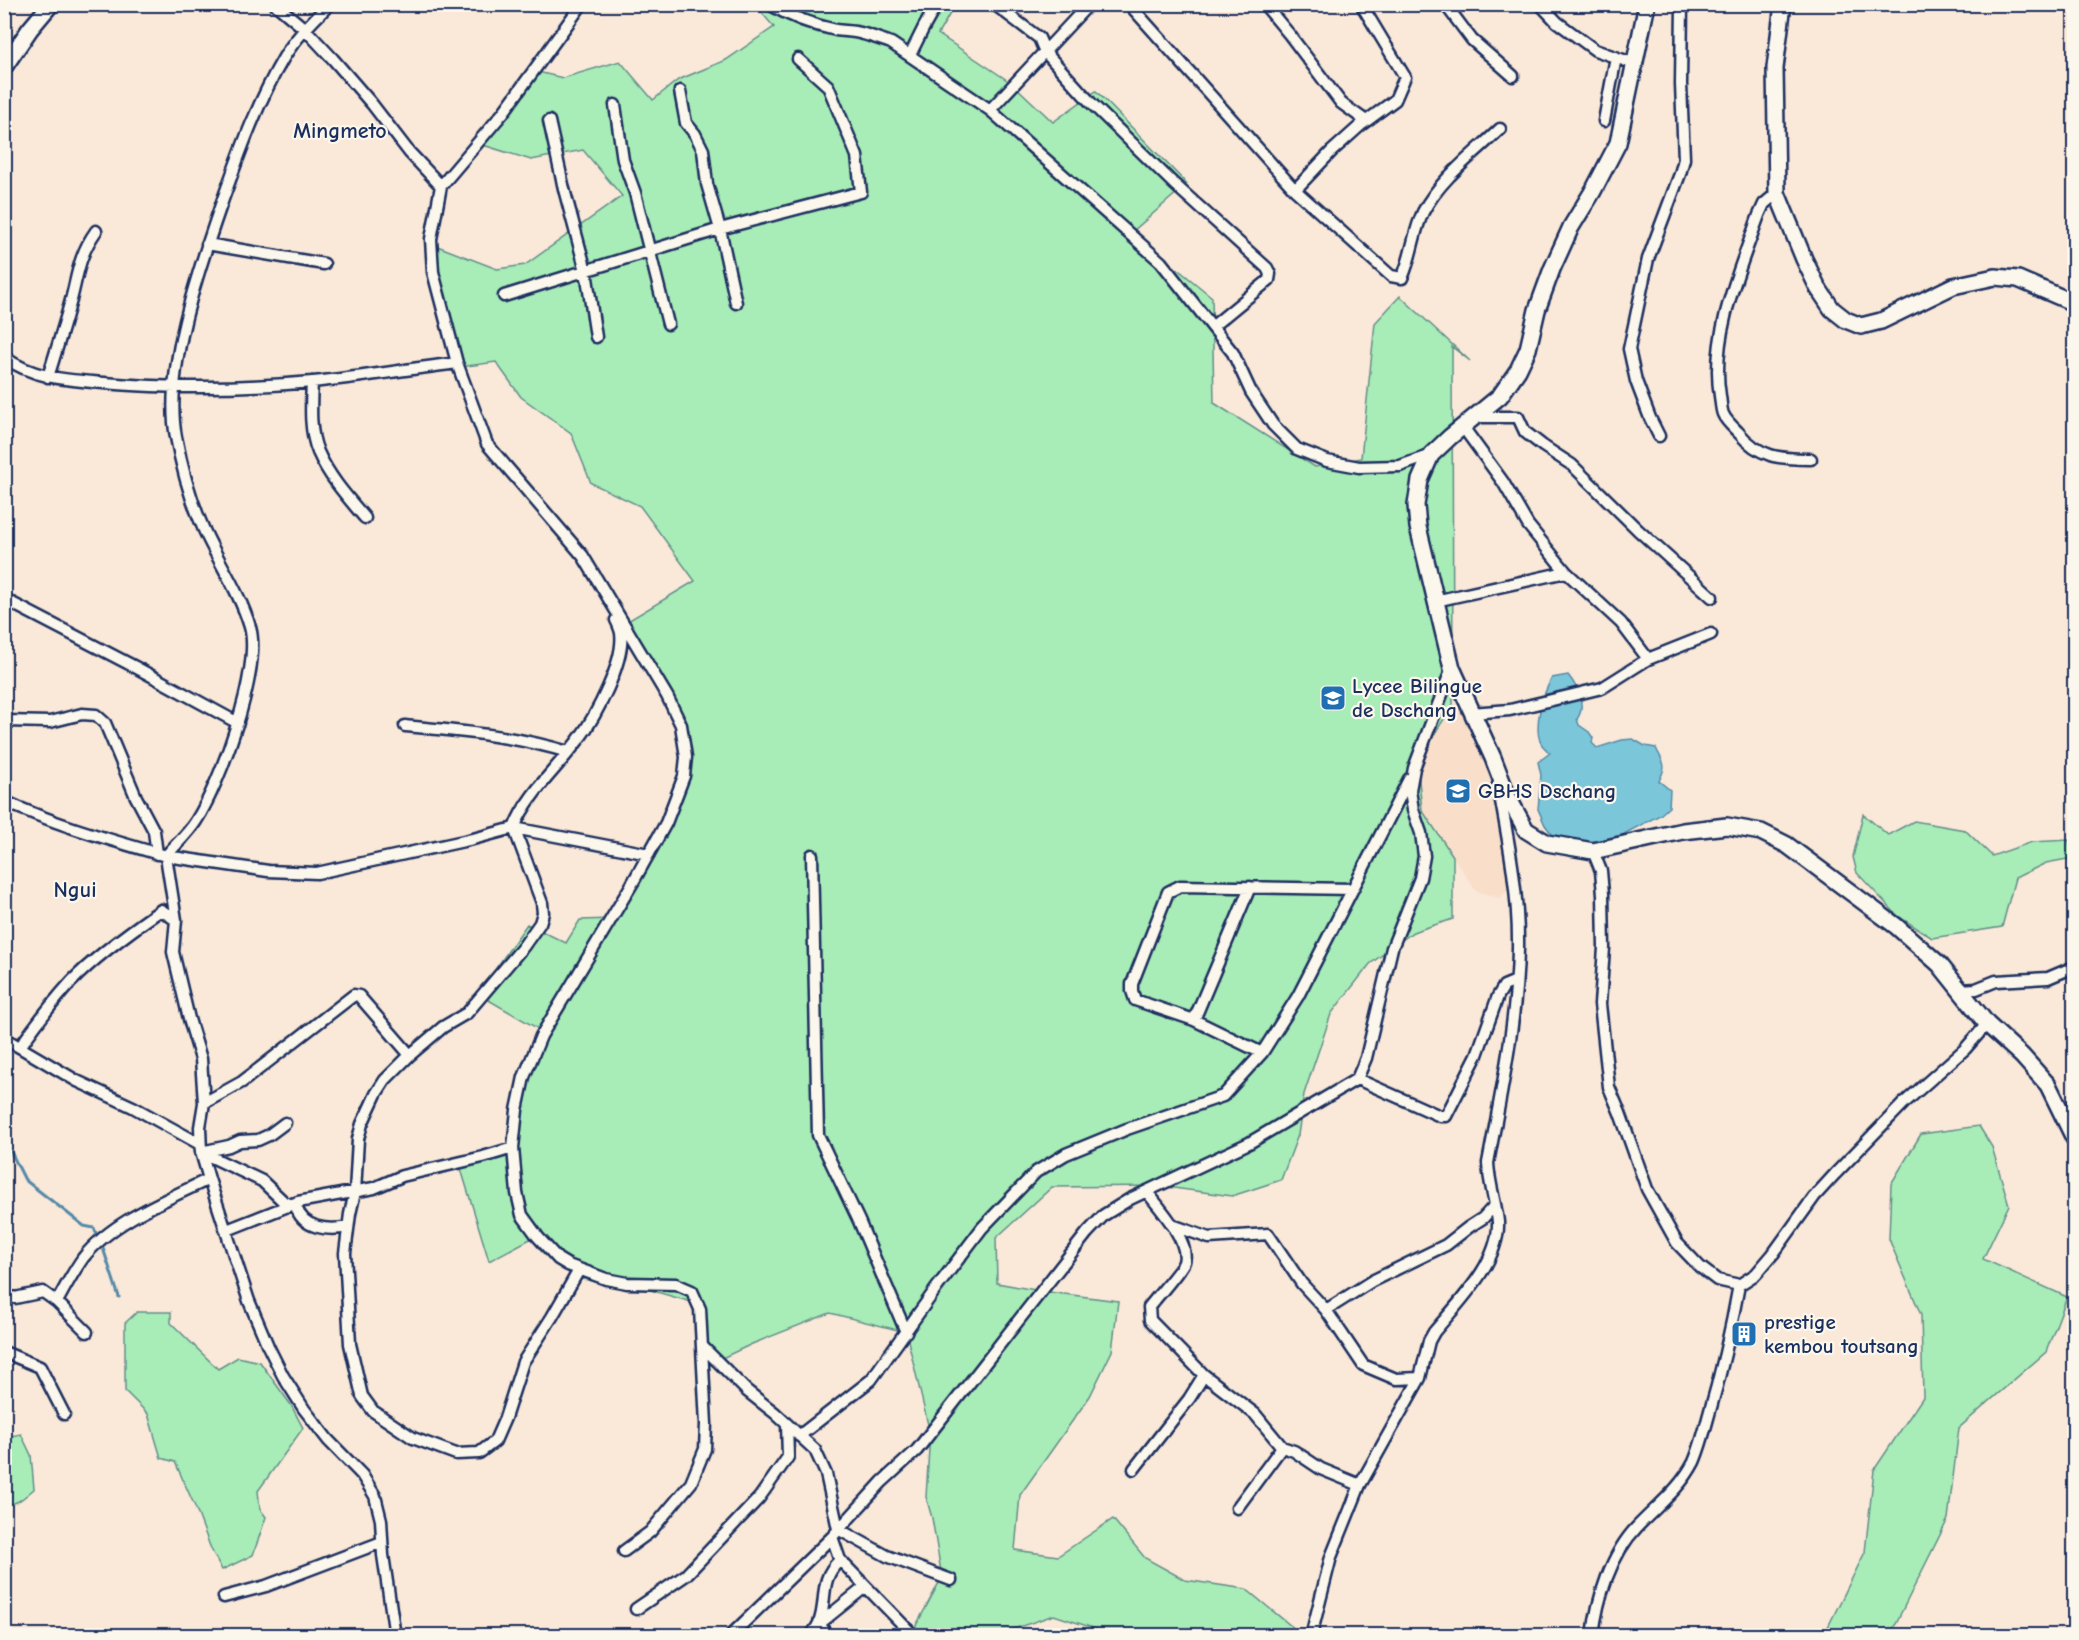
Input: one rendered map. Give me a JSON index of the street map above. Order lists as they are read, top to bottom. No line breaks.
{"districts":["Mingmeto","Ngui"],"places":{"school or university":["Lycee Bilingue de Dschang","GBHS Dschang"],"building":["prestige kembou toutsang"]}}
